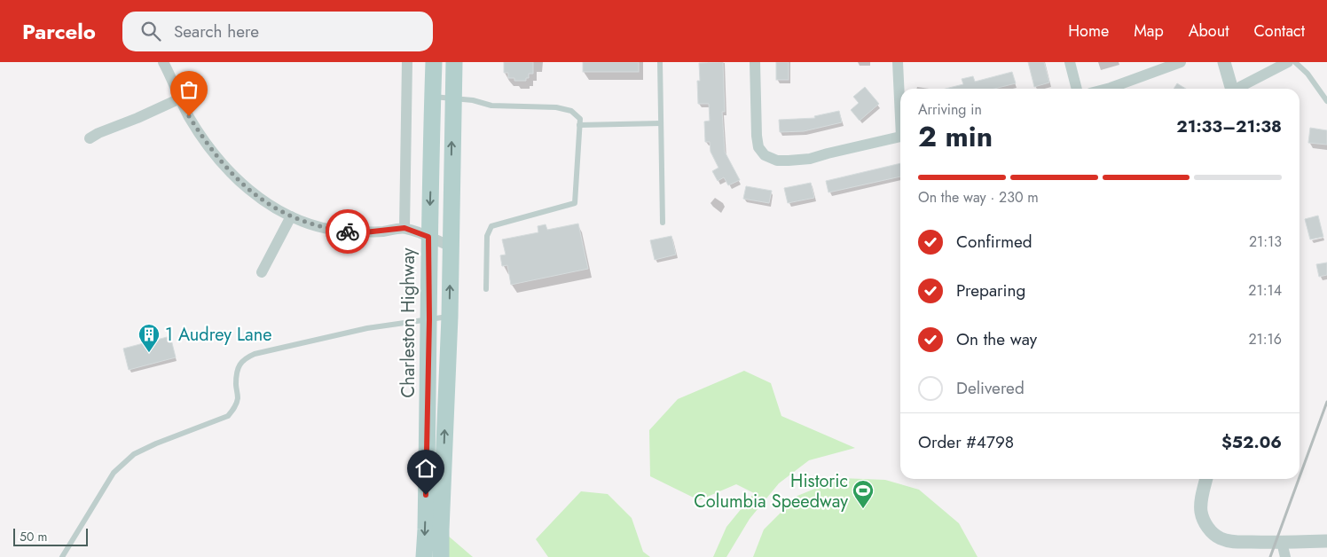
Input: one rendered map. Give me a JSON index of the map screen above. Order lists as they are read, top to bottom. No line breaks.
{"streets":{"main road":["Charleston Highway"]},"places":{"building":["1 Audrey Lane"],"sports":["Historic Columbia Speedway"]},"scale_bar":"50 m","page":{"header":"Parcelo","search":"Search here","nav":["Home","Map","About","Contact"],"heading":["2 min","Arriving in","21:33–21:38"],"panel":["Order #4798","$52.06"],"bar":"On the way · 230 m","list":[["Confirmed","21:13"],["Preparing","21:14"],["On the way","21:16"],"Delivered"],"scale":"50 m"}}
